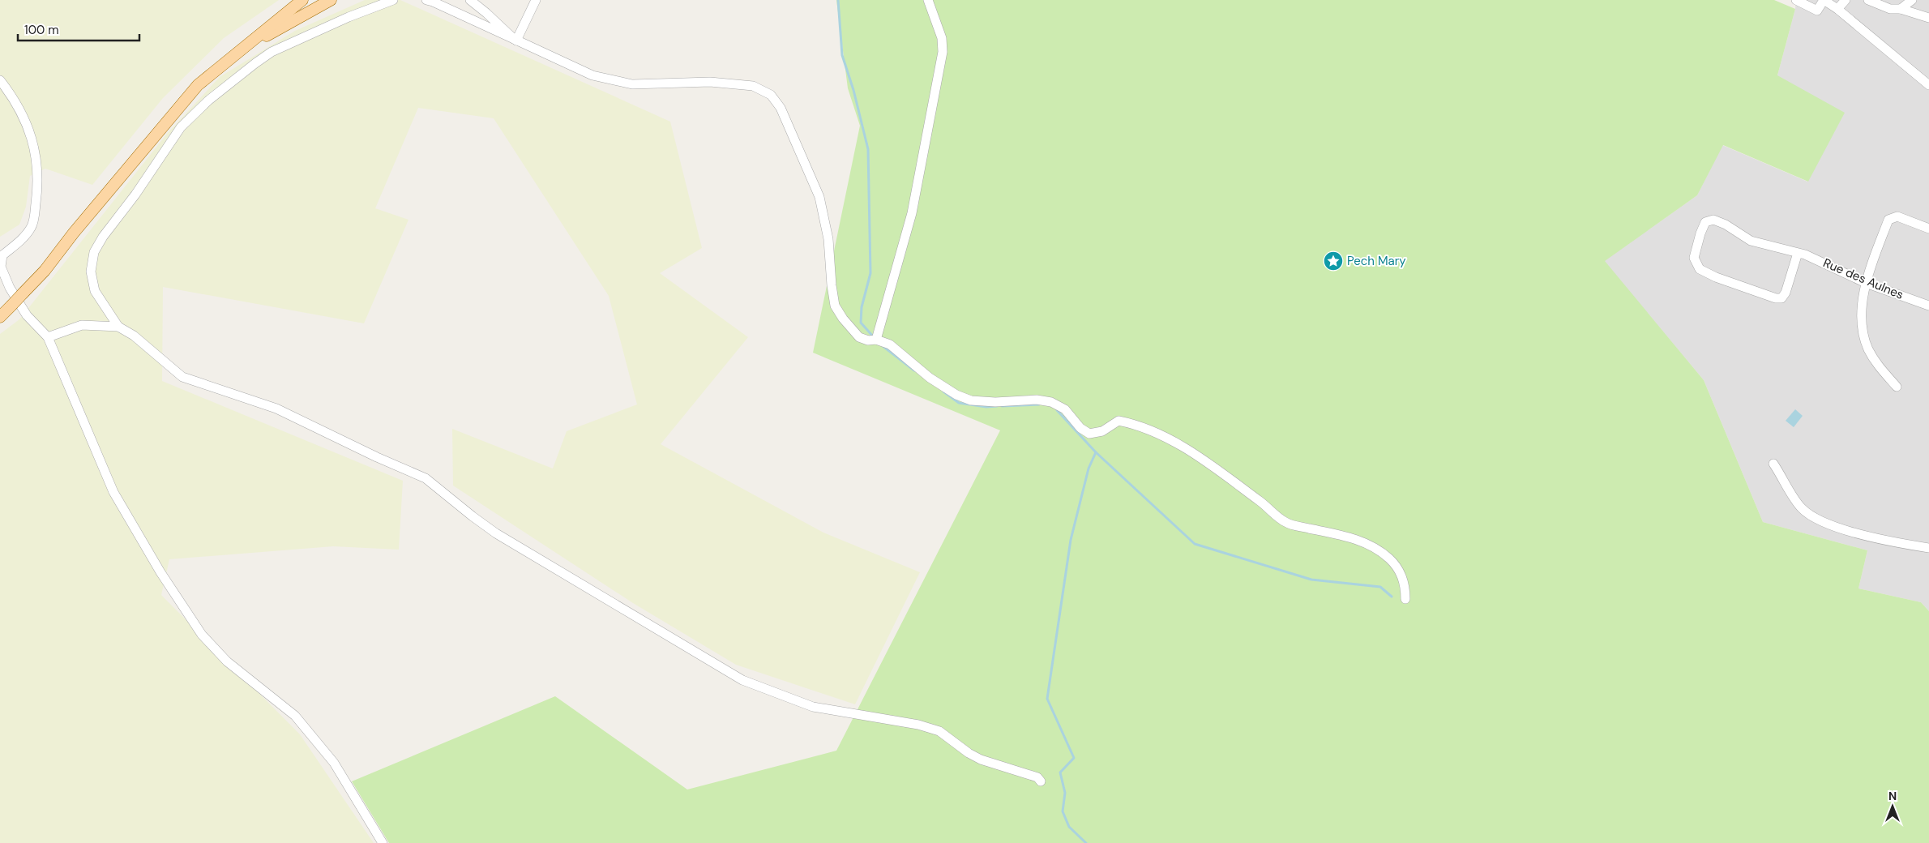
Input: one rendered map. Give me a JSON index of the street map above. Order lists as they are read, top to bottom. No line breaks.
{"streets":{"street":["Rue des Aulnes"]},"places":{"place":["Pech Mary"]},"scale_bar":"100 m","north":"top"}
